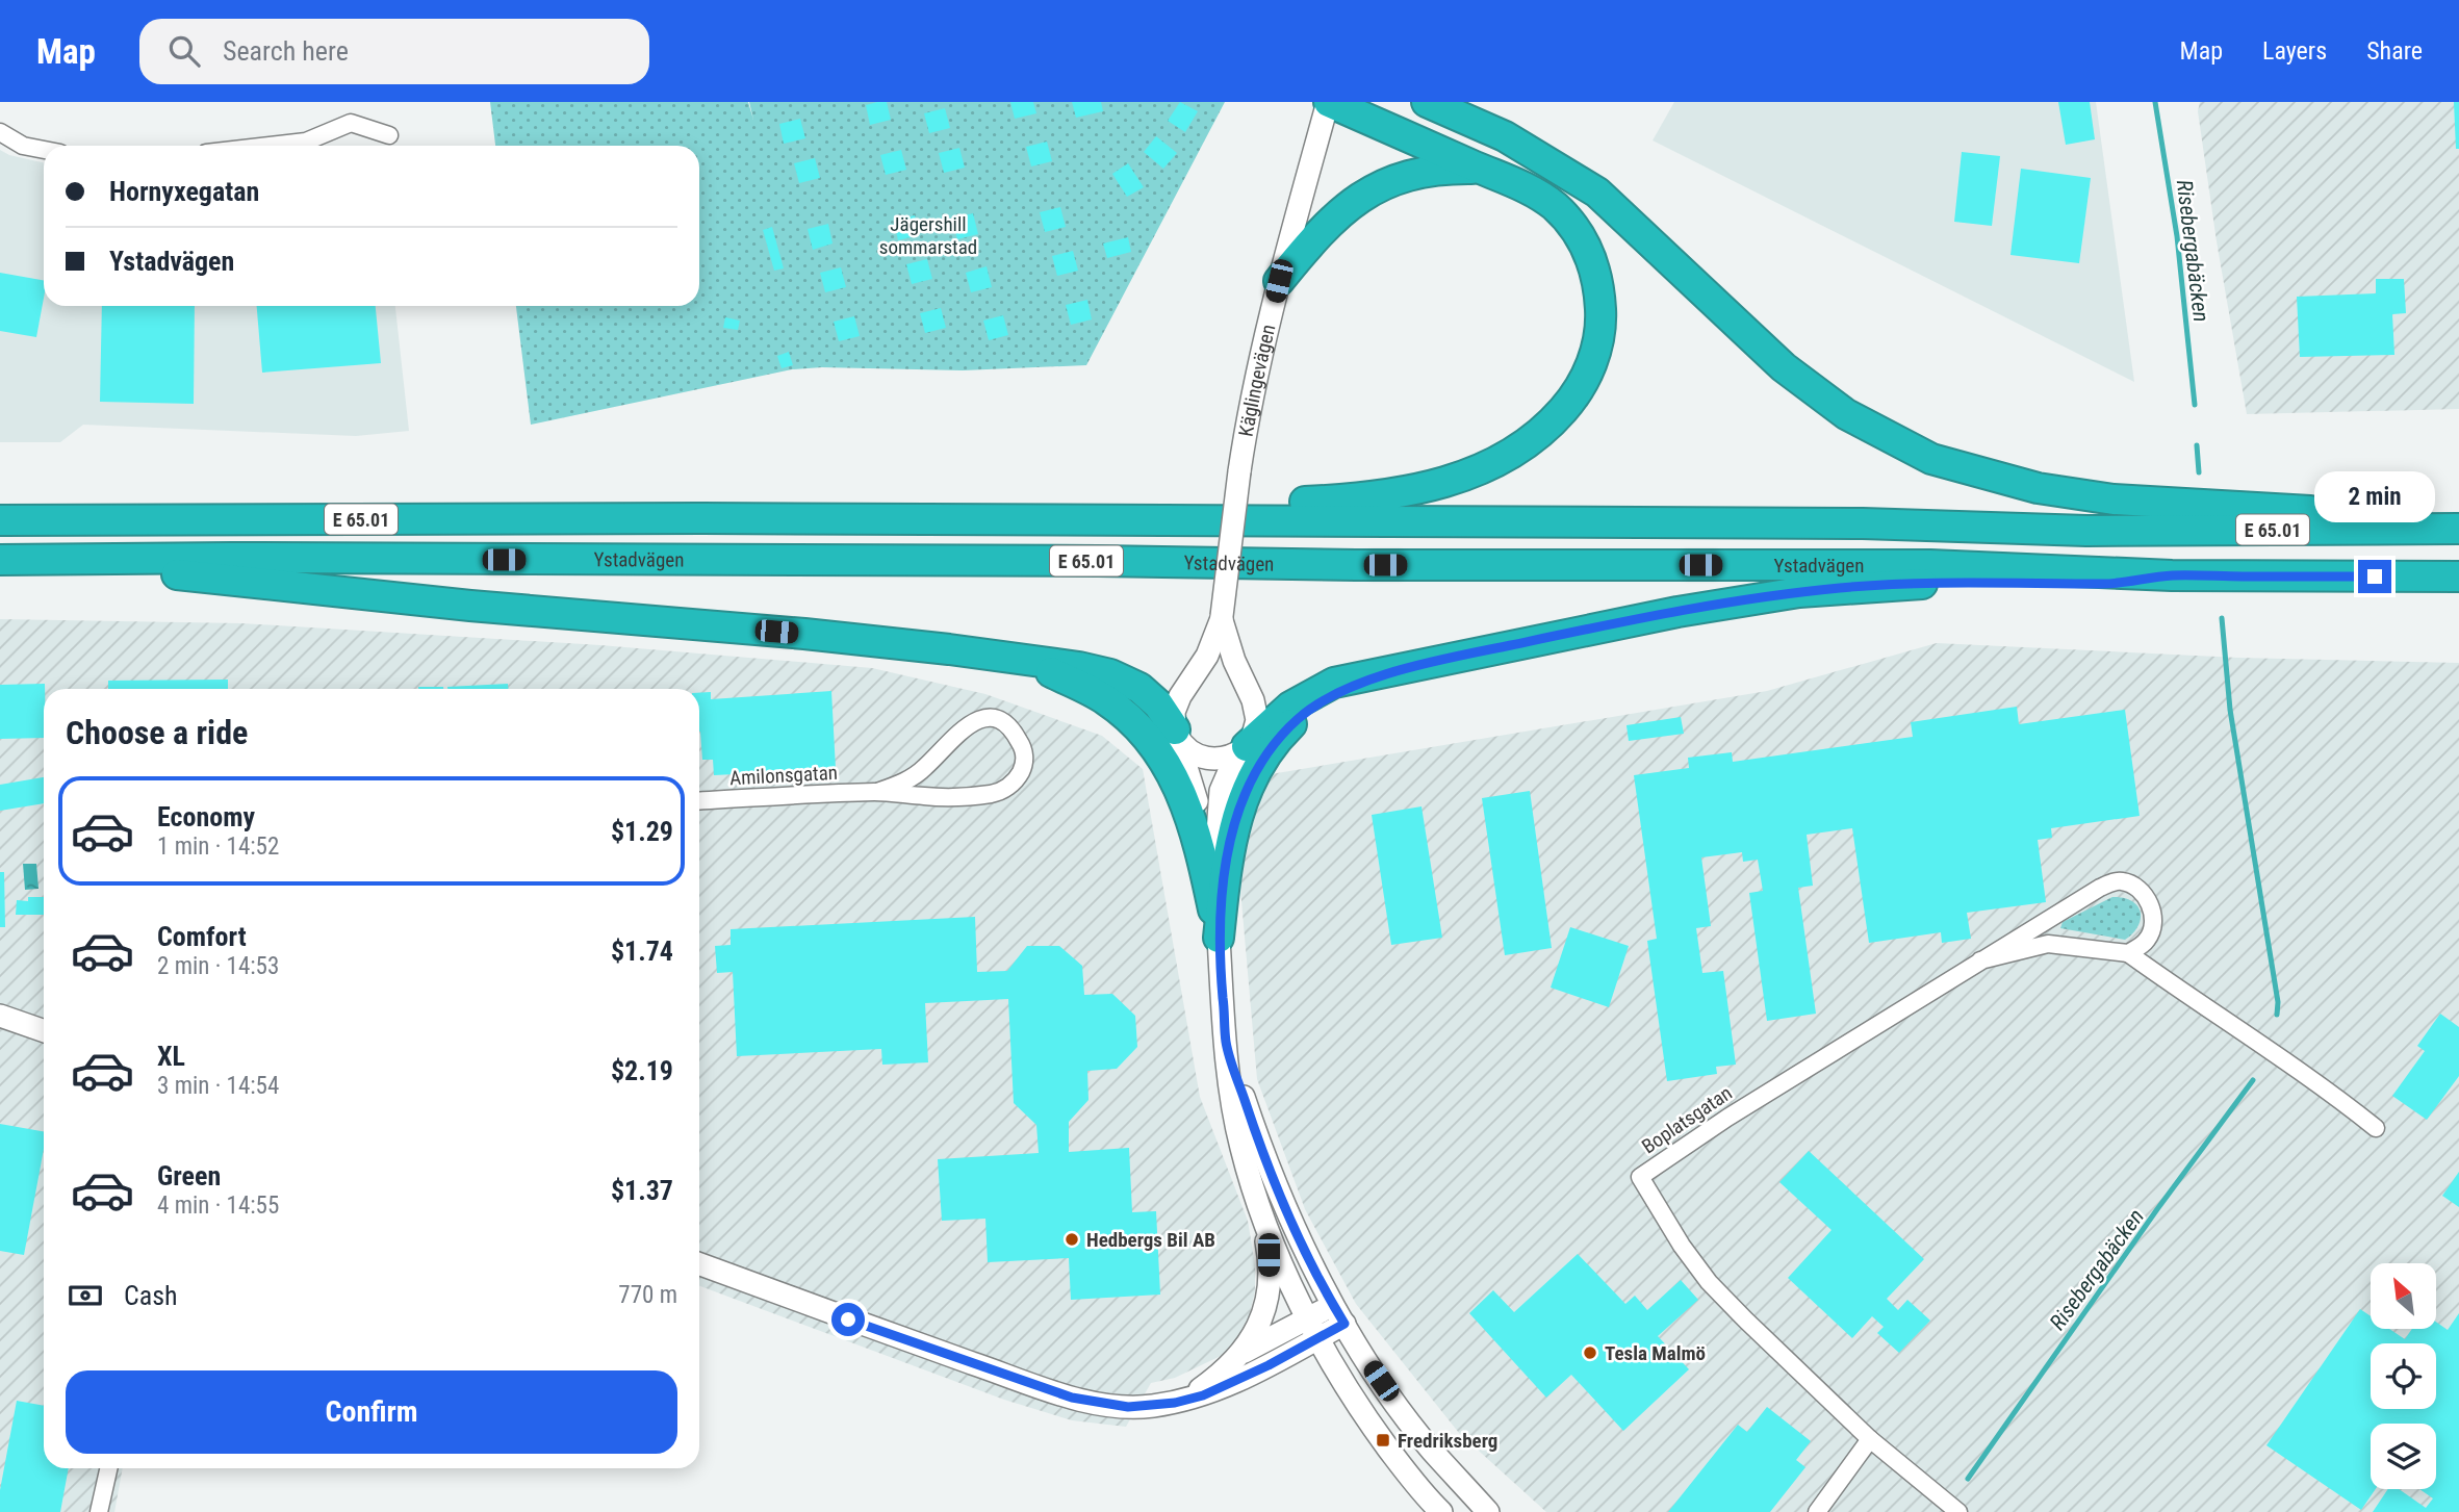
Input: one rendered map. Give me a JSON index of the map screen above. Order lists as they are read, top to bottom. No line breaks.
{"streets":{"highway":["E 65.01","Ystadvägen"],"main road":["Käglingevägen"],"street":["Amilonsgatan","Boplatsgatan"]},"water":["Risebergabäcken"],"parks":["Jägershill sommarstad"],"places":{"other":["Hedbergs Bil AB","Tesla Malmö"],"transit":["Fredriksberg"]},"north":"top left","page":{"header":"Map","search":"Search here","nav":["Map","Layers","Share"],"banner":["Hornyxegatan","Ystadvägen"],"bubble":"2 min","heading":"Choose a ride","list":[{"name":"Economy","note":"1 min · 14:52","value":"$1.29"},{"name":"Comfort","note":"2 min · 14:53","value":"$1.74"},{"name":"XL","note":"3 min · 14:54","value":"$2.19"},{"name":"Green","note":"4 min · 14:55","value":"$1.37"}],"pay":["Cash","770 m"],"buttons":"Confirm"}}
